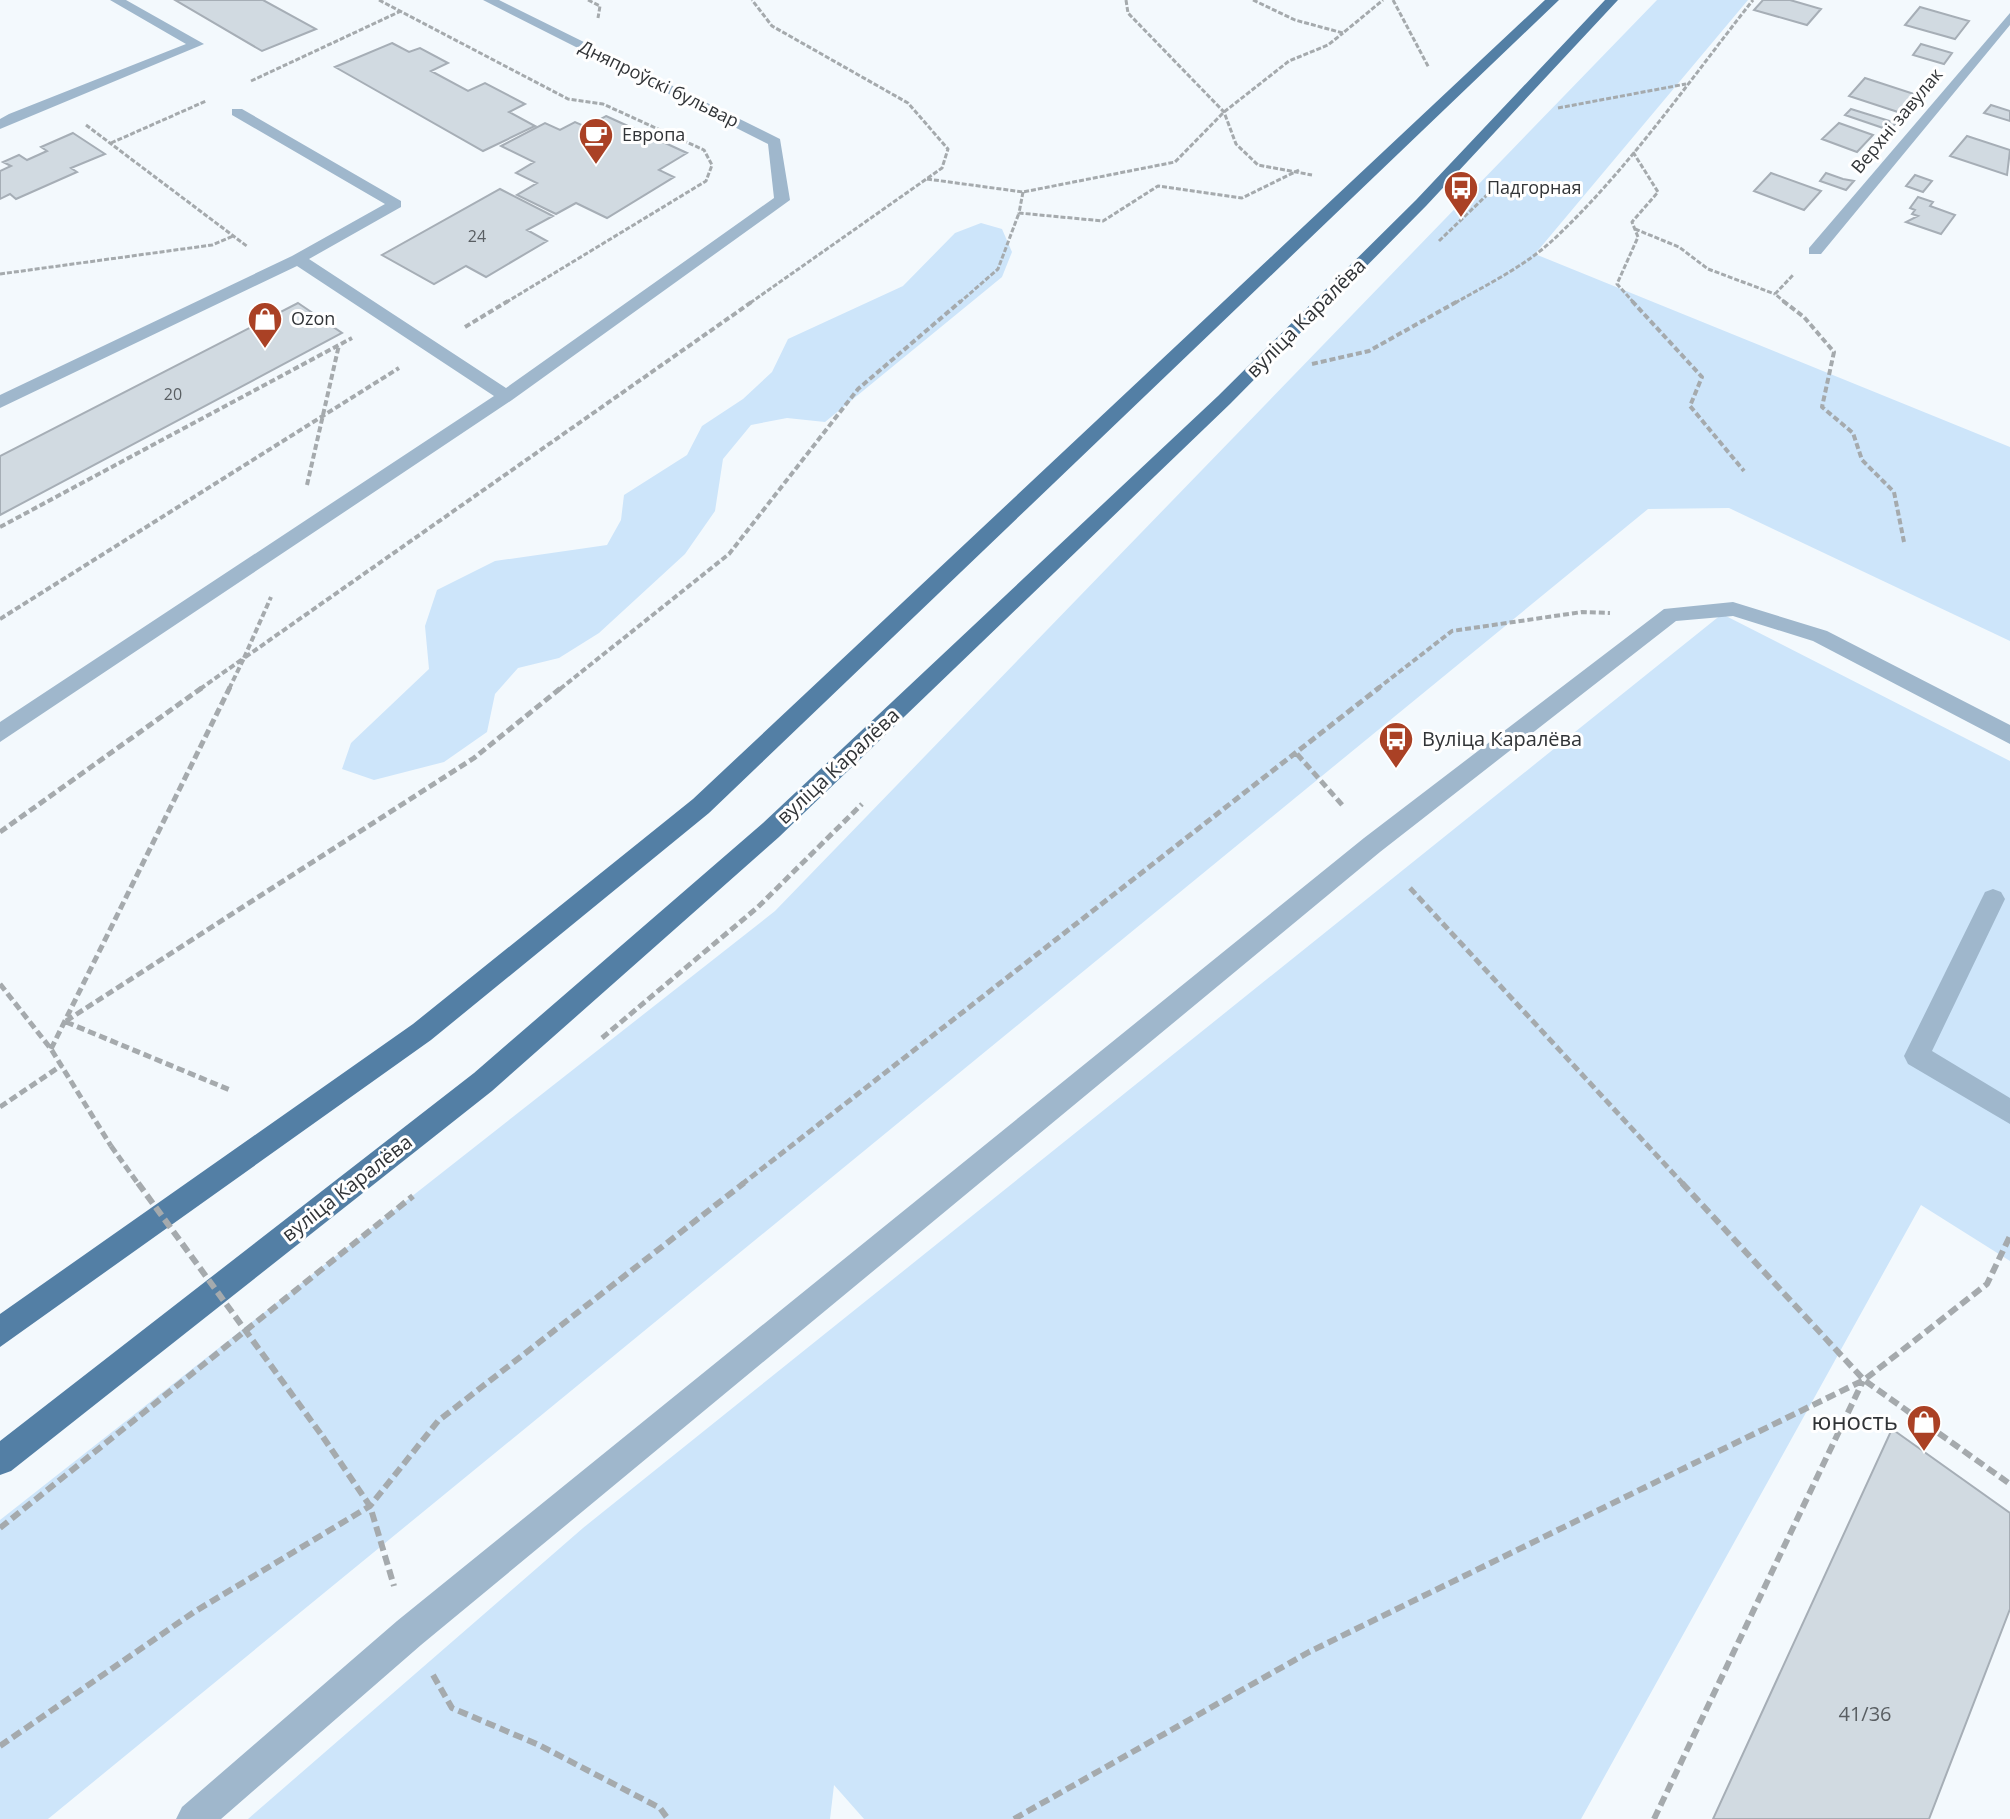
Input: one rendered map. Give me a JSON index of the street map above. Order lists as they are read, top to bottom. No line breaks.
{"streets":{"main road":["вуліца Каралёва"],"street":["Дняпроўскі бульвар","Верхні завулак"]},"places":{"cafe":["Европа"],"bus stop":["Падгорная","Вуліца Каралёва"],"shop":["Ozon","юность"]},"house_numbers":["24","20","41/36"]}
